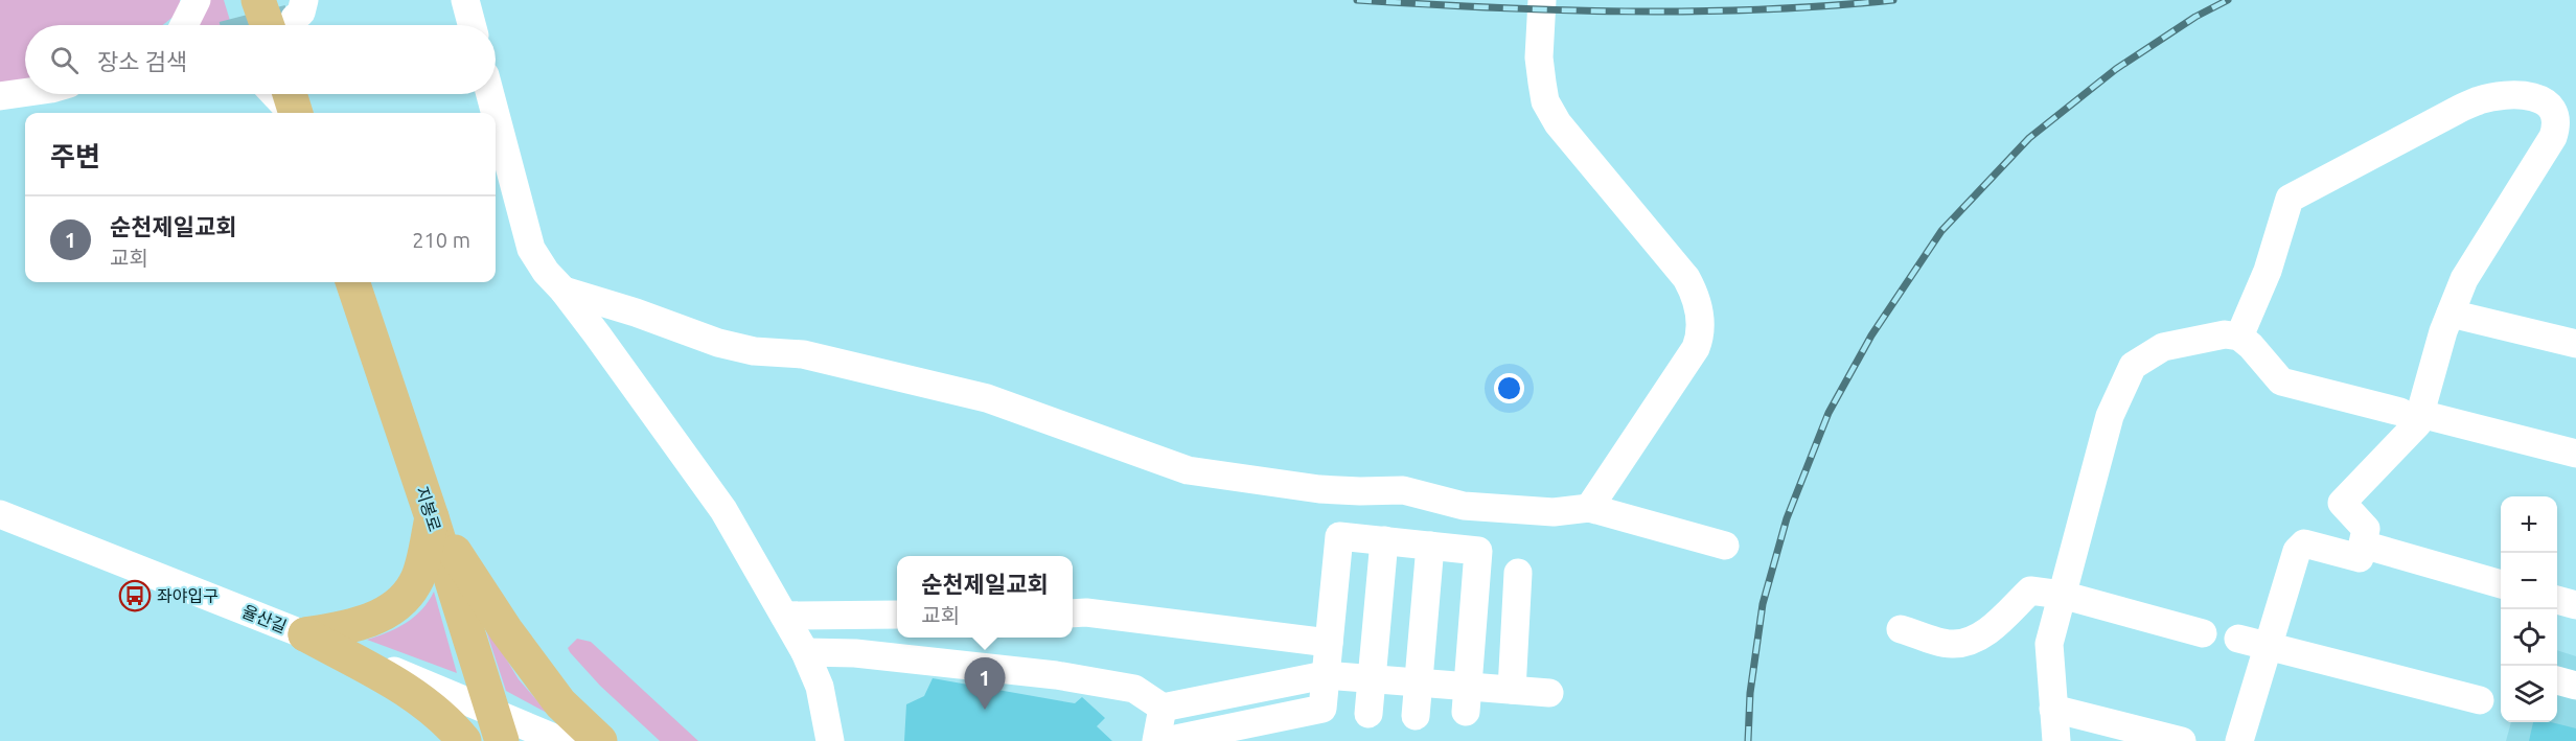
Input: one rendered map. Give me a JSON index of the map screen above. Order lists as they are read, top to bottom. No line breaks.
{"streets":{"main road":["지봉로"],"street":["율산길"]},"crossings":[["지봉로","율산길"]],"places":{"bus stop":["좌야입구"]},"page":{"search":"장소 검색","heading":"주변","list":[{"mark":"1","name":"순천제일교회","note":"교회","value":"210 m"}],"map_buttons":["+","−"],"popup":["순천제일교회","교회"],"pins":"1"}}
